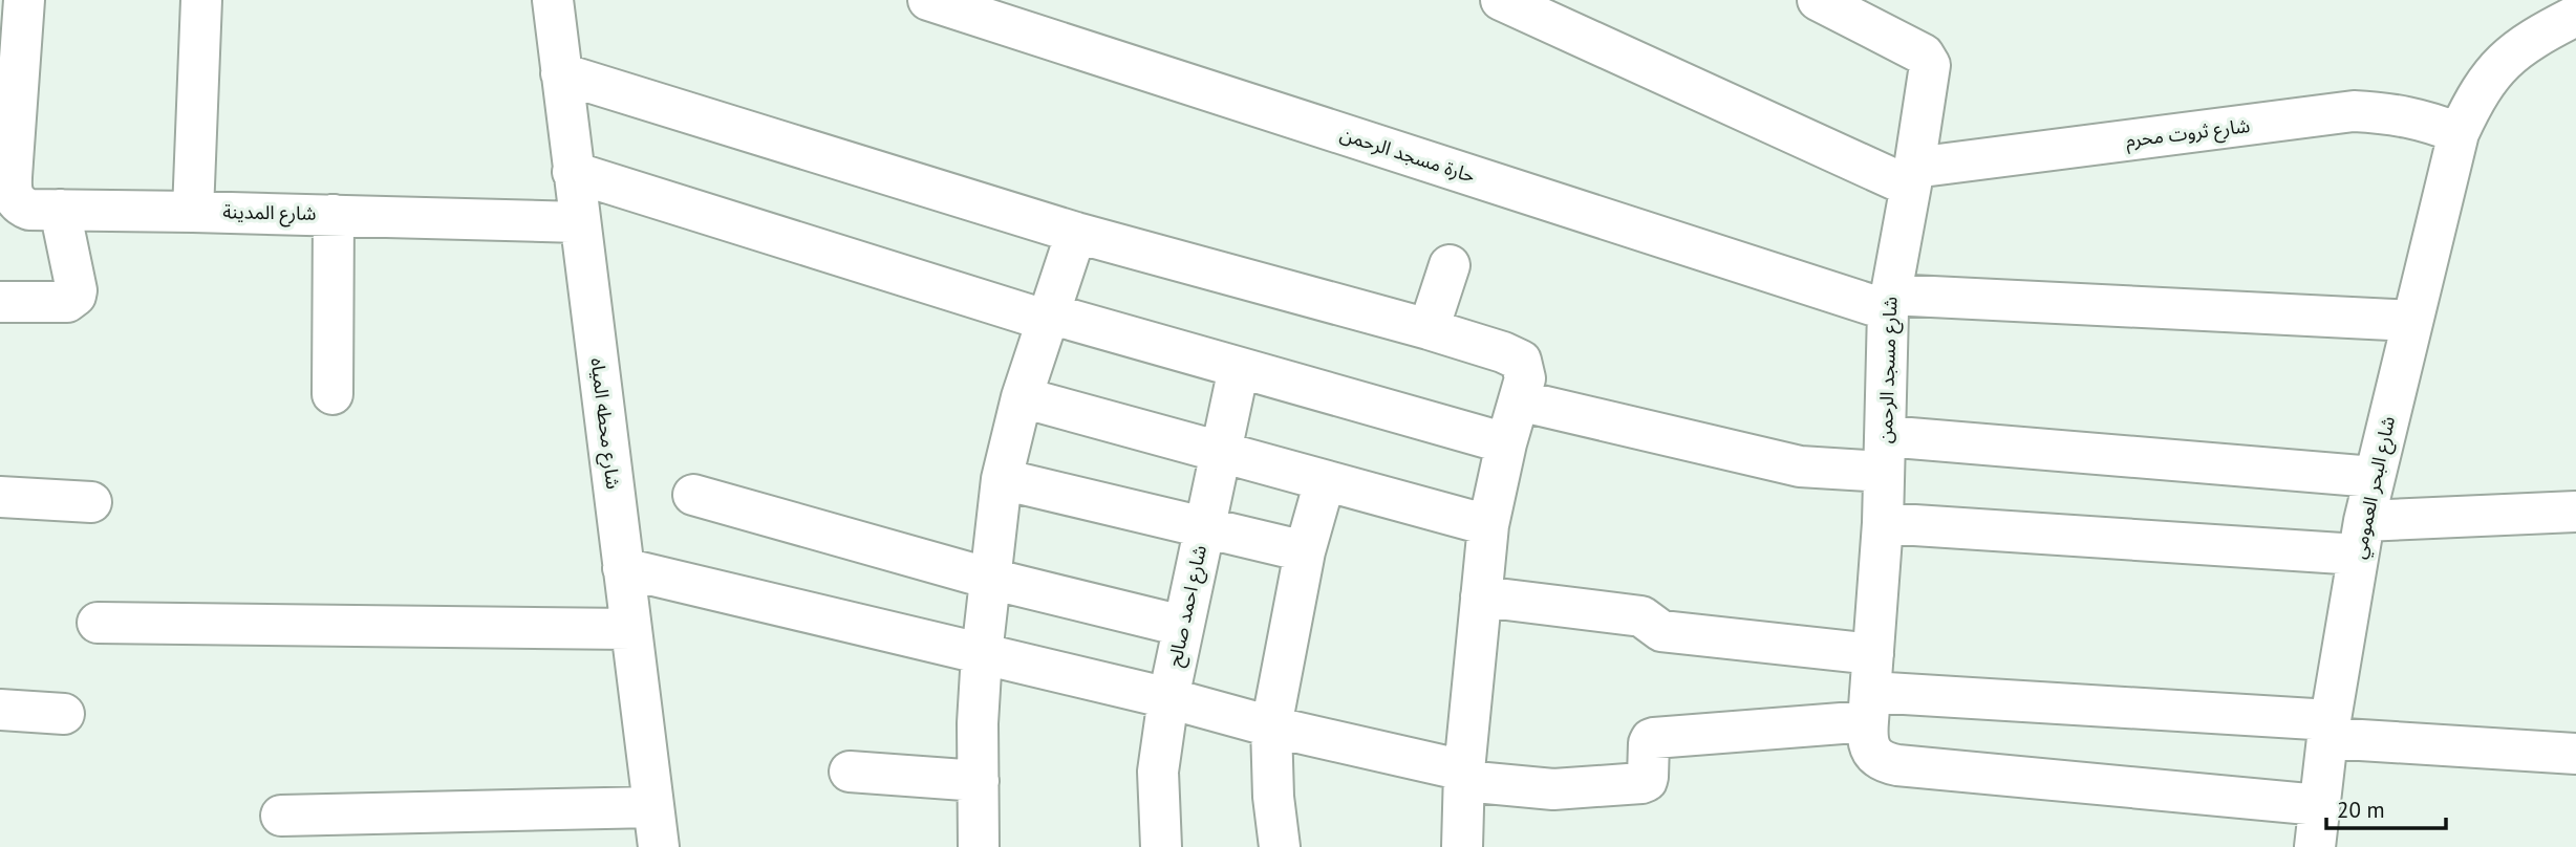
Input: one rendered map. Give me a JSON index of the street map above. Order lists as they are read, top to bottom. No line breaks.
{"streets":{"street":["شارع ثروت محرم","حارة مسجد الرحمن","شارع المدينة","شارع مسجد الرحمن","شارع محطه المياه","شارع البحر العمومي","شارع احمد صالح"]},"crossings":[["شارع ثروت محرم","شارع مسجد الرحمن"],["شارع ثروت محرم","شارع البحر العمومي"],["حارة مسجد الرحمن","شارع مسجد الرحمن"],["حارة مسجد الرحمن","شارع البحر العمومي"],["شارع المدينة","شارع محطه المياه"],["شارع مسجد الرحمن","شارع البحر العمومي"]],"scale_bar":"20 m"}
